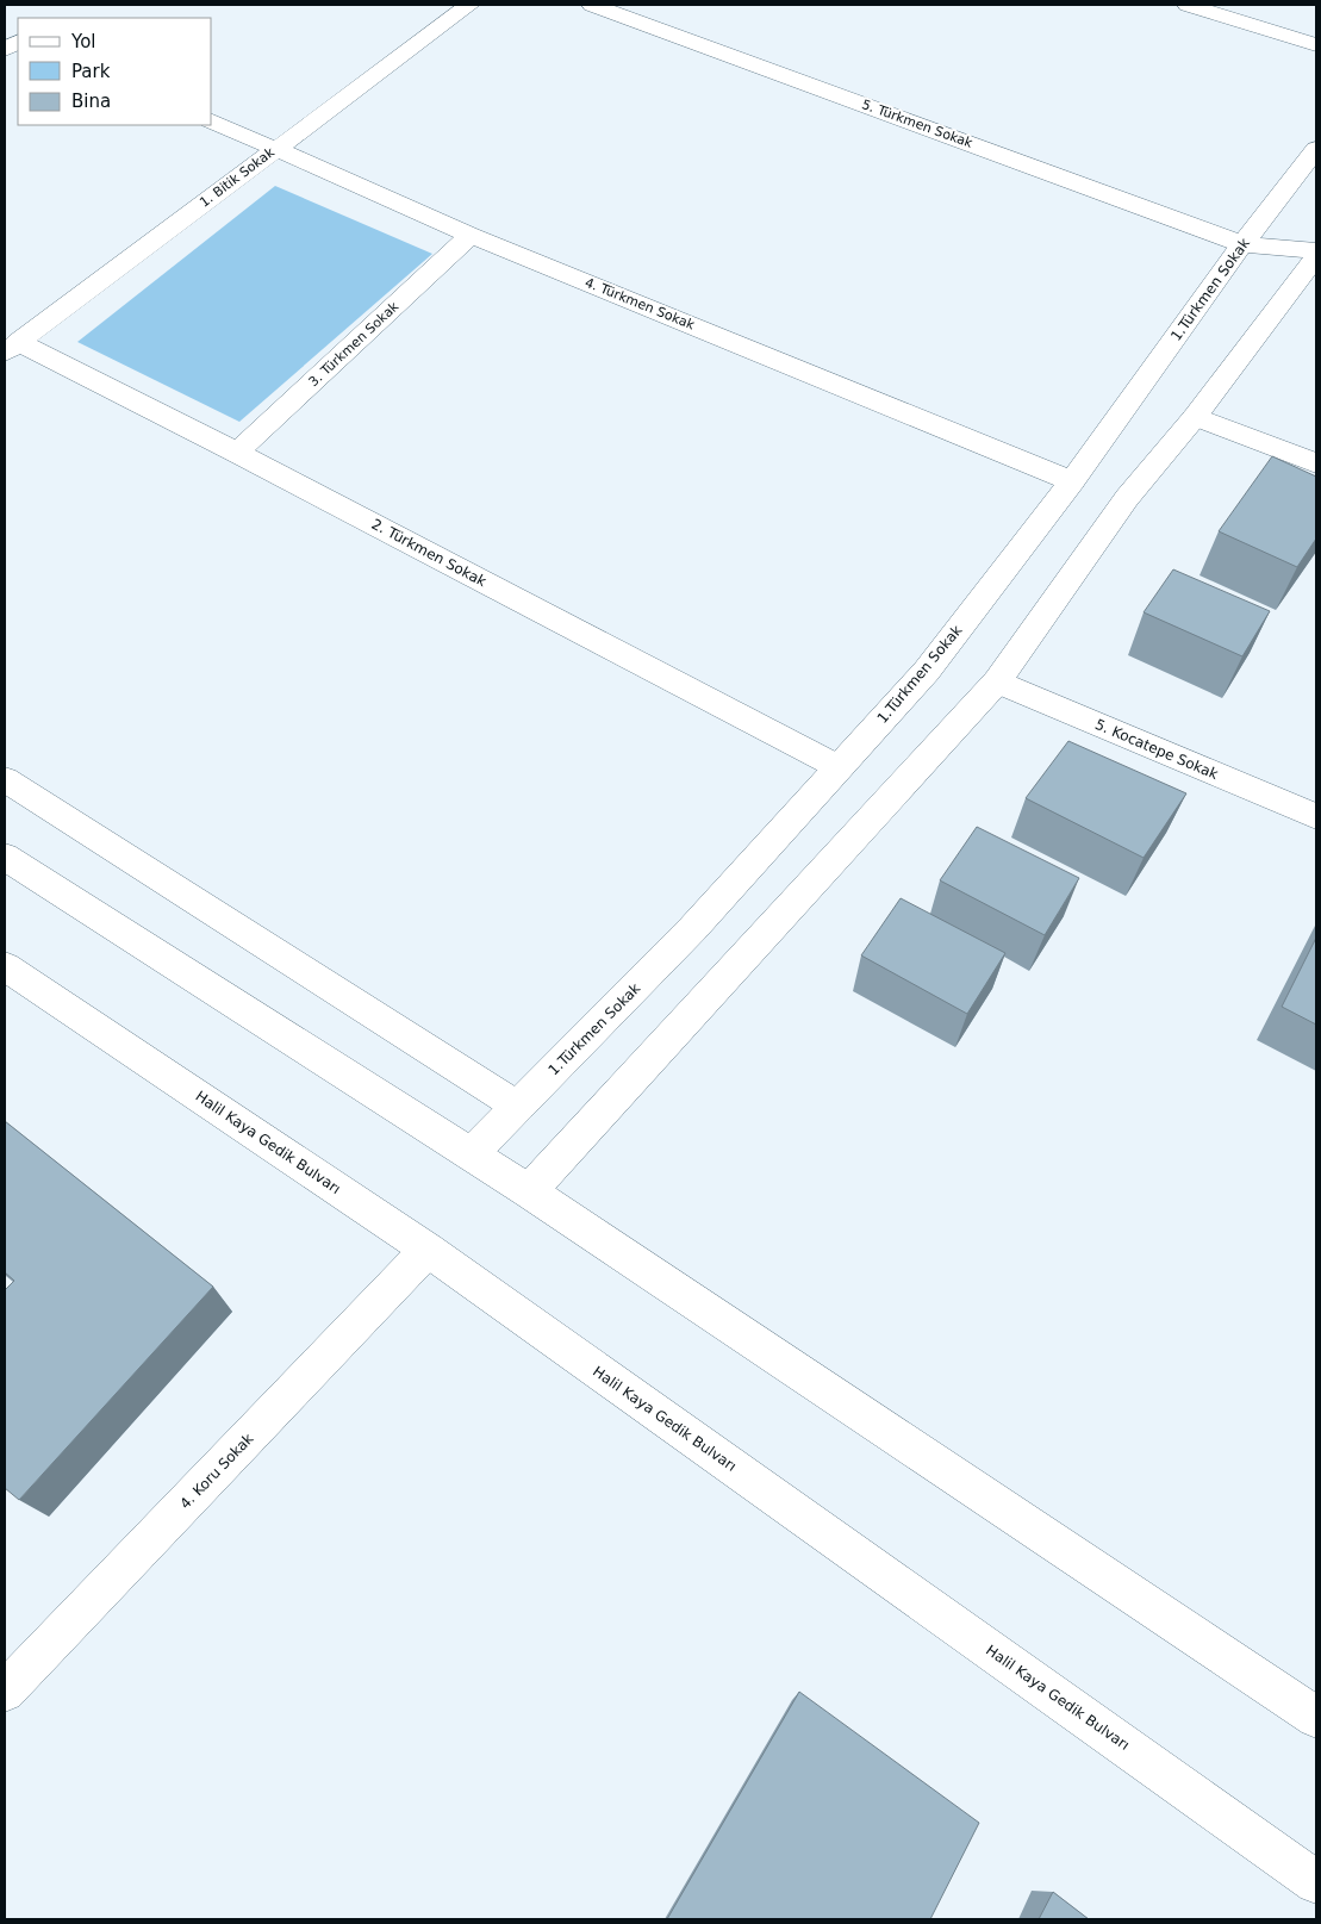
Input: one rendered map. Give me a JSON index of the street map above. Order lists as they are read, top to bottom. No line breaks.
{"streets":{"main road":["5. Türkmen Sokak","1. Bitik Sokak","1.Türkmen Sokak","4. Türkmen Sokak","3. Türkmen Sokak","2. Türkmen Sokak","5. Kocatepe Sokak","Halil Kaya Gedik Bulvarı","4. Koru Sokak"]},"crossings":[["5. Türkmen Sokak","1.Türkmen Sokak"],["1. Bitik Sokak","4. Türkmen Sokak"],["1. Bitik Sokak","2. Türkmen Sokak"],["1.Türkmen Sokak","4. Türkmen Sokak"],["1.Türkmen Sokak","2. Türkmen Sokak"],["1.Türkmen Sokak","5. Kocatepe Sokak"],["4. Türkmen Sokak","3. Türkmen Sokak"],["3. Türkmen Sokak","2. Türkmen Sokak"],["Halil Kaya Gedik Bulvarı","4. Koru Sokak"]],"legend":["Yol","Park","Bina"]}
